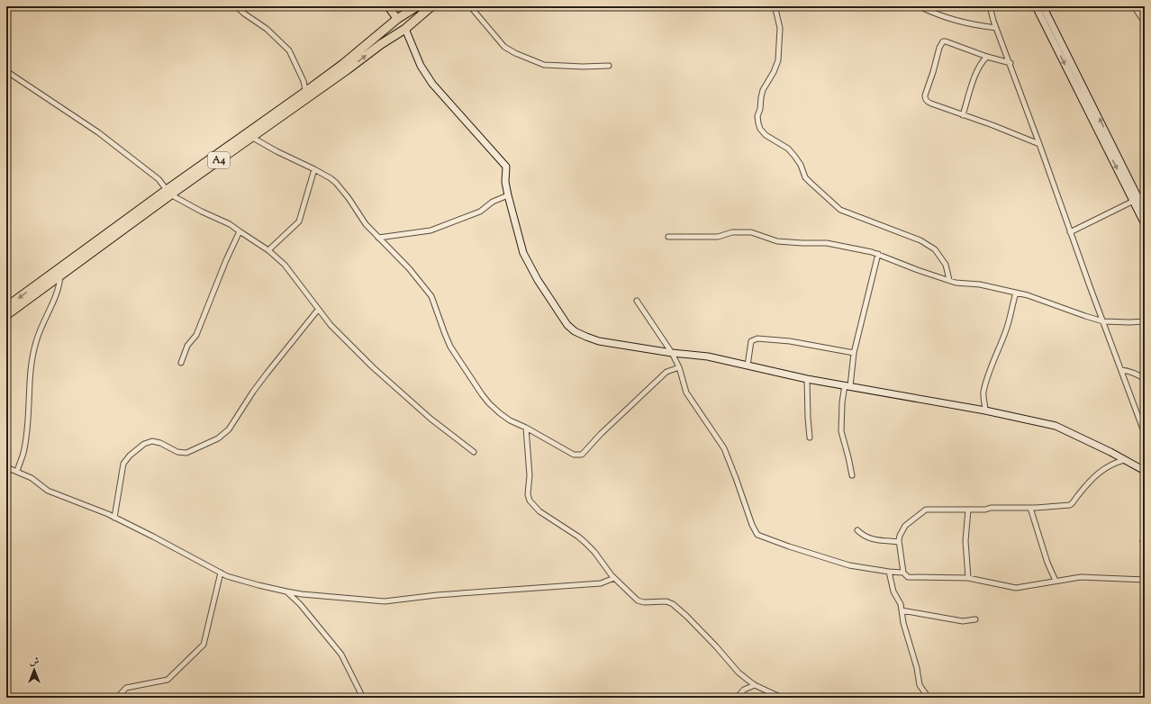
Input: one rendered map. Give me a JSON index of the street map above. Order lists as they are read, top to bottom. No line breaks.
{"streets":{"highway":["A4"]},"north":"top"}
